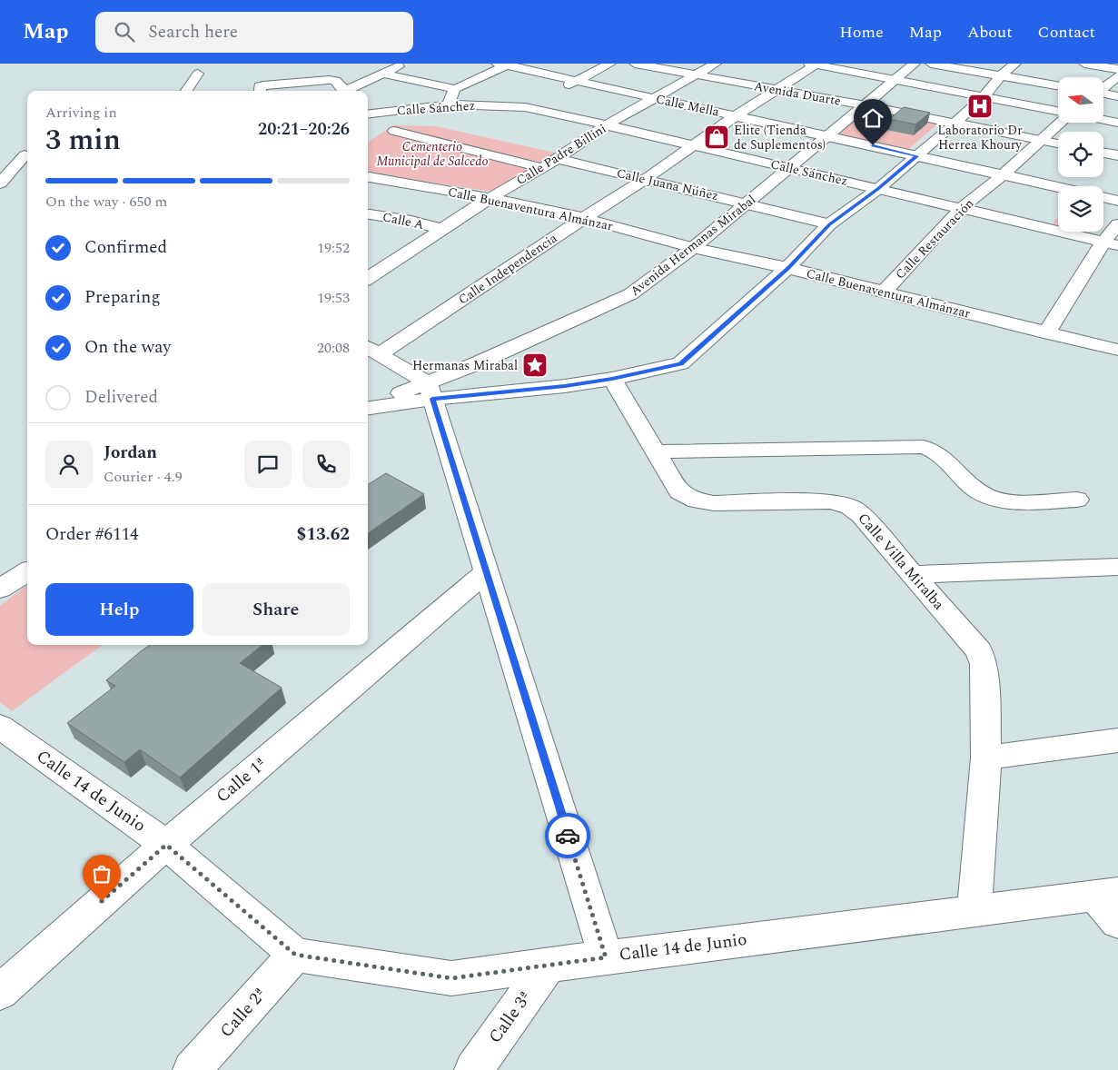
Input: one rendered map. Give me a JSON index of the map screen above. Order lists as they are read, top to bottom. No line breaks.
{"streets":{"street":["Avenida Duarte","Calle Mella","Calle Sánchez","Calle Padre Billini","Calle Juana Núñez","Calle Buenaventura Almánzar","Calle A","Calle Restauración","Avenida Hermanas Mirabal","Calle Independencia","Calle Villa Miralba","Calle 1ª","Calle 14 de Junio","Calle 2ª","Calle 3ª"]},"crossings":[["Avenida Duarte","Calle Padre Billini"],["Avenida Duarte","Calle Restauración"],["Avenida Duarte","Avenida Hermanas Mirabal"],["Avenida Duarte","Calle Independencia"],["Calle Mella","Calle Padre Billini"],["Calle Mella","Calle Restauración"],["Calle Mella","Avenida Hermanas Mirabal"],["Calle Mella","Calle Independencia"],["Calle Sánchez","Calle Padre Billini"],["Calle Sánchez","Calle Restauración"],["Calle Sánchez","Avenida Hermanas Mirabal"],["Calle Sánchez","Calle Independencia"],["Calle Padre Billini","Calle Juana Núñez"],["Calle Padre Billini","Calle Buenaventura Almánzar"],["Calle Padre Billini","Calle A"],["Calle Juana Núñez","Avenida Hermanas Mirabal"],["Calle Juana Núñez","Calle Independencia"],["Calle Buenaventura Almánzar","Calle Restauración"],["Calle Buenaventura Almánzar","Avenida Hermanas Mirabal"],["Calle Buenaventura Almánzar","Calle Independencia"],["Calle Villa Miralba","Calle 14 de Junio"],["Calle 1ª","Calle 14 de Junio"],["Calle 14 de Junio","Calle 2ª"],["Calle 14 de Junio","Calle 3ª"]],"parks":["Cementerio Municipal de Salcedo"],"places":{"hospital":["Laboratorio Dr Herrea Khoury"],"shop":["Elite (Tienda de Suplementos)"],"place":["Hermanas Mirabal"]},"north":"left","page":{"header":"Map","search":"Search here","nav":["Home","Map","About","Contact"],"heading":["3 min","Arriving in","20:21–20:26"],"panel":["Jordan","Courier · 4.9","Order #6114","$13.62"],"bar":"On the way · 650 m","list":[["Confirmed","19:52"],["Preparing","19:53"],["On the way","20:08"],"Delivered"],"buttons":["Help","Share"]}}
